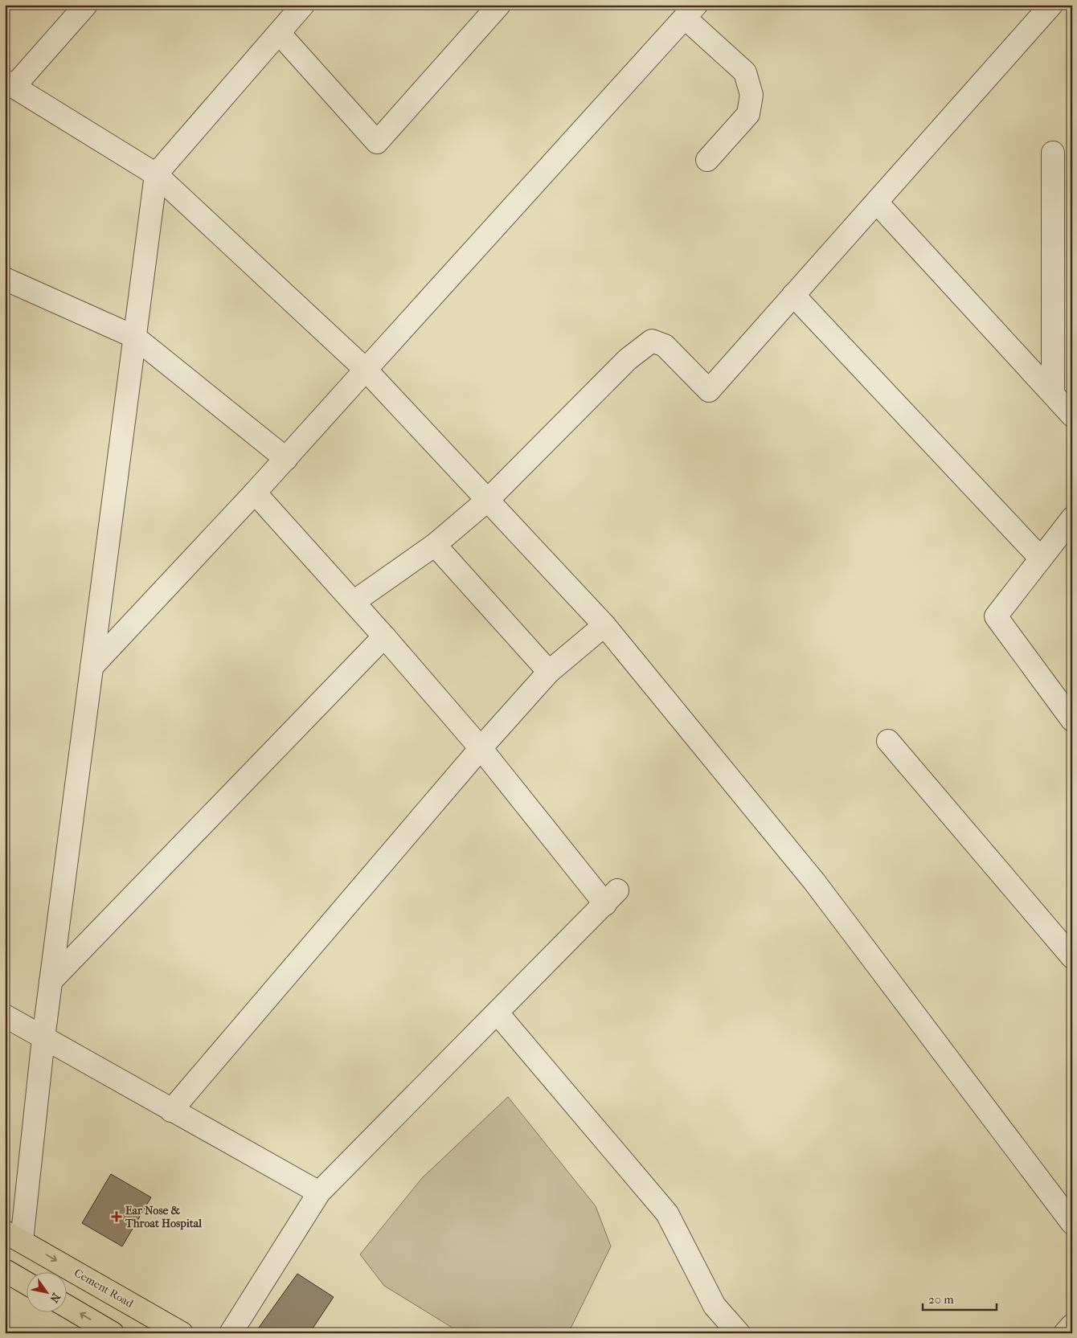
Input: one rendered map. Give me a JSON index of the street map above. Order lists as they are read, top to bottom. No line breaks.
{"streets":{"main road":["Cement Road"]},"places":{"health":["Ear Nose & Throat Hospital"]},"scale_bar":"20 m","north":"bottom right"}
